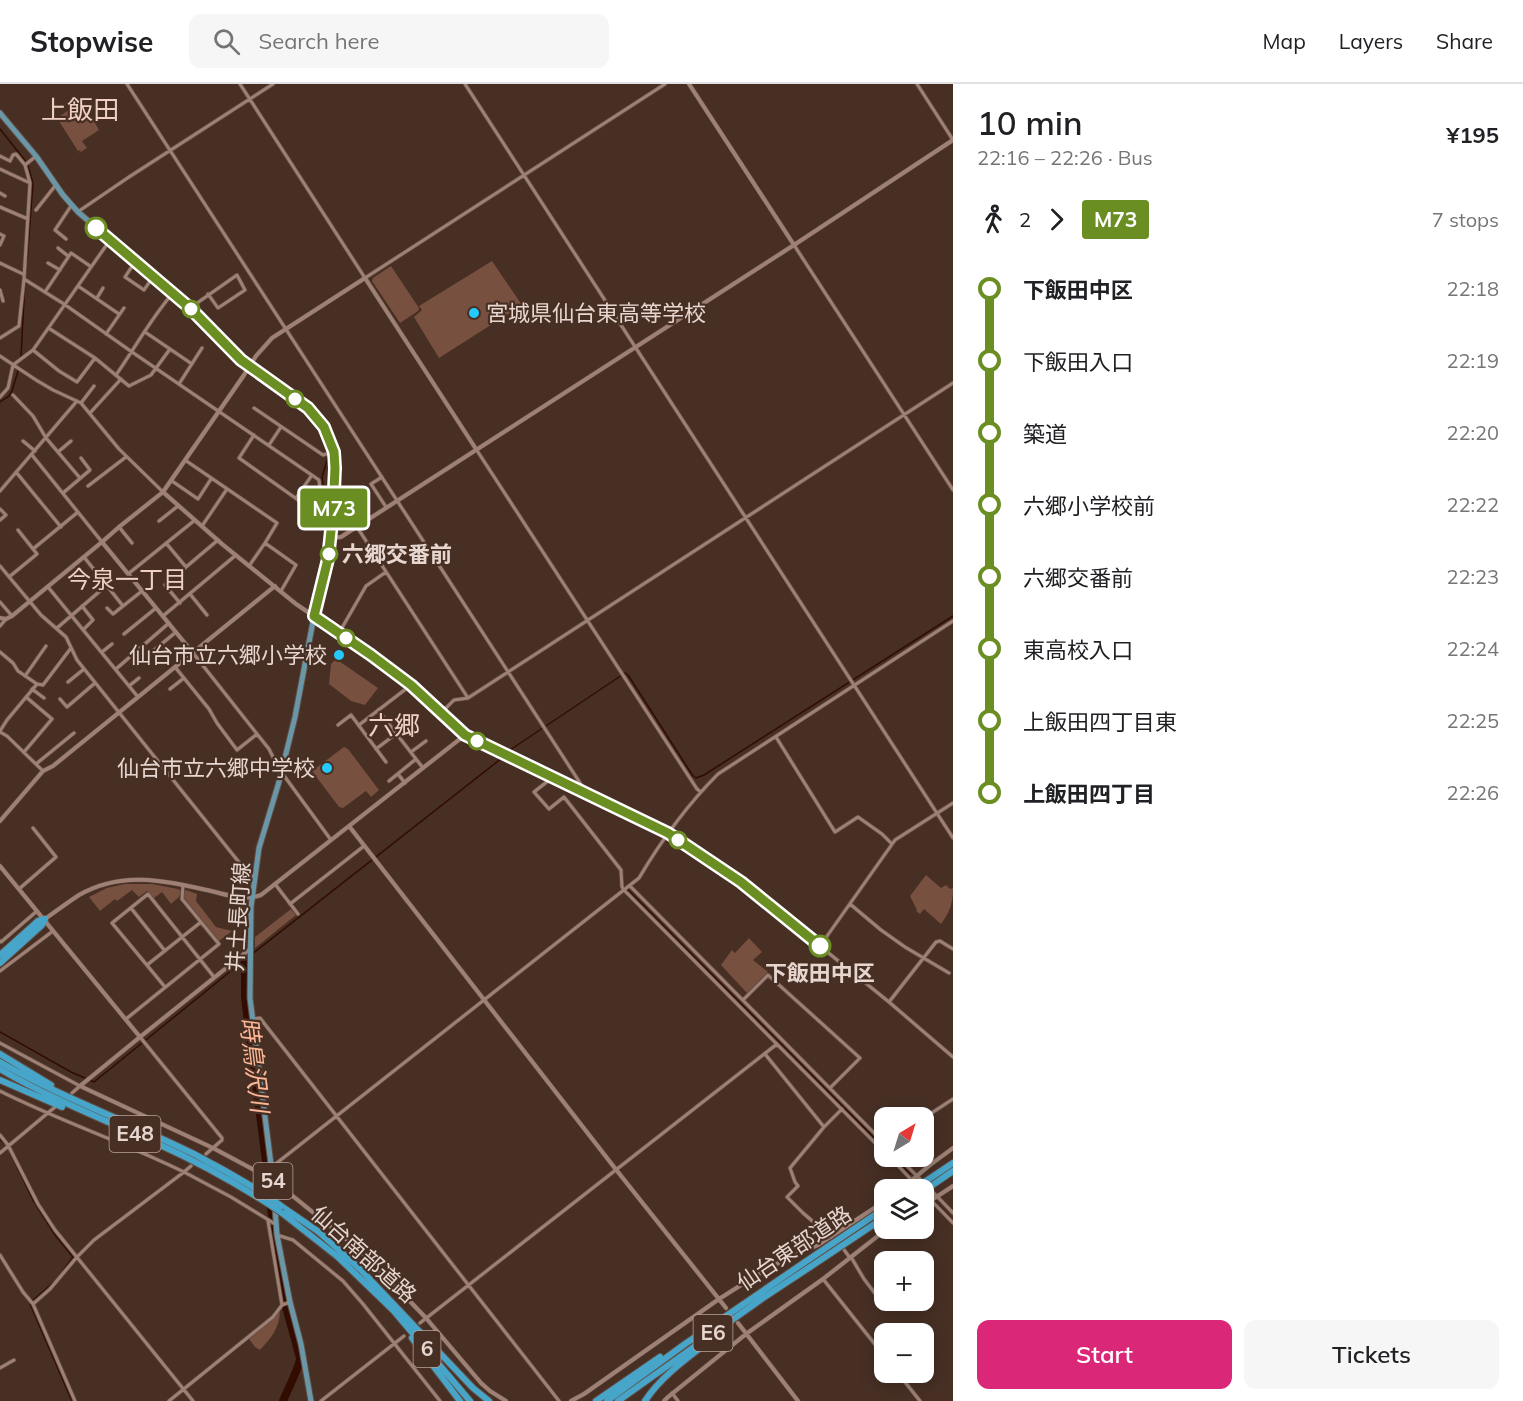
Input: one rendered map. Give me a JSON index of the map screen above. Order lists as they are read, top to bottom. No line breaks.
{"streets":{"highway":["E48","仙台東部道路","仙台南部道路","E6","6"],"main road":["井土長町線","54"]},"crossings":[["仙台南部道路","6"]],"districts":["上飯田","今泉一丁目","六郷"],"water":["時鳥沢川"],"places":["宮城県仙台東高等学校","六郷交番前","仙台市立六郷小学校","仙台市立六郷中学校","下飯田中区"],"lines":["bus line M73"],"north":"top right","page":{"header":"Stopwise","search":"Search here","nav":["Map","Layers","Share"],"on_map":"M73","heading":["10 min","22:16 – 22:26 · Bus","¥195"],"legs":["2","M73","7 stops"],"list":[{"name":"下飯田中区","value":"22:18"},{"name":"下飯田入口","value":"22:19"},{"name":"築道","value":"22:20"},{"name":"六郷小学校前","value":"22:22"},{"name":"六郷交番前","value":"22:23"},{"name":"東高校入口","value":"22:24"},{"name":"上飯田四丁目東","value":"22:25"},{"name":"上飯田四丁目","value":"22:26"}],"map_buttons":["+","−"],"buttons":["Start","Tickets"]}}
